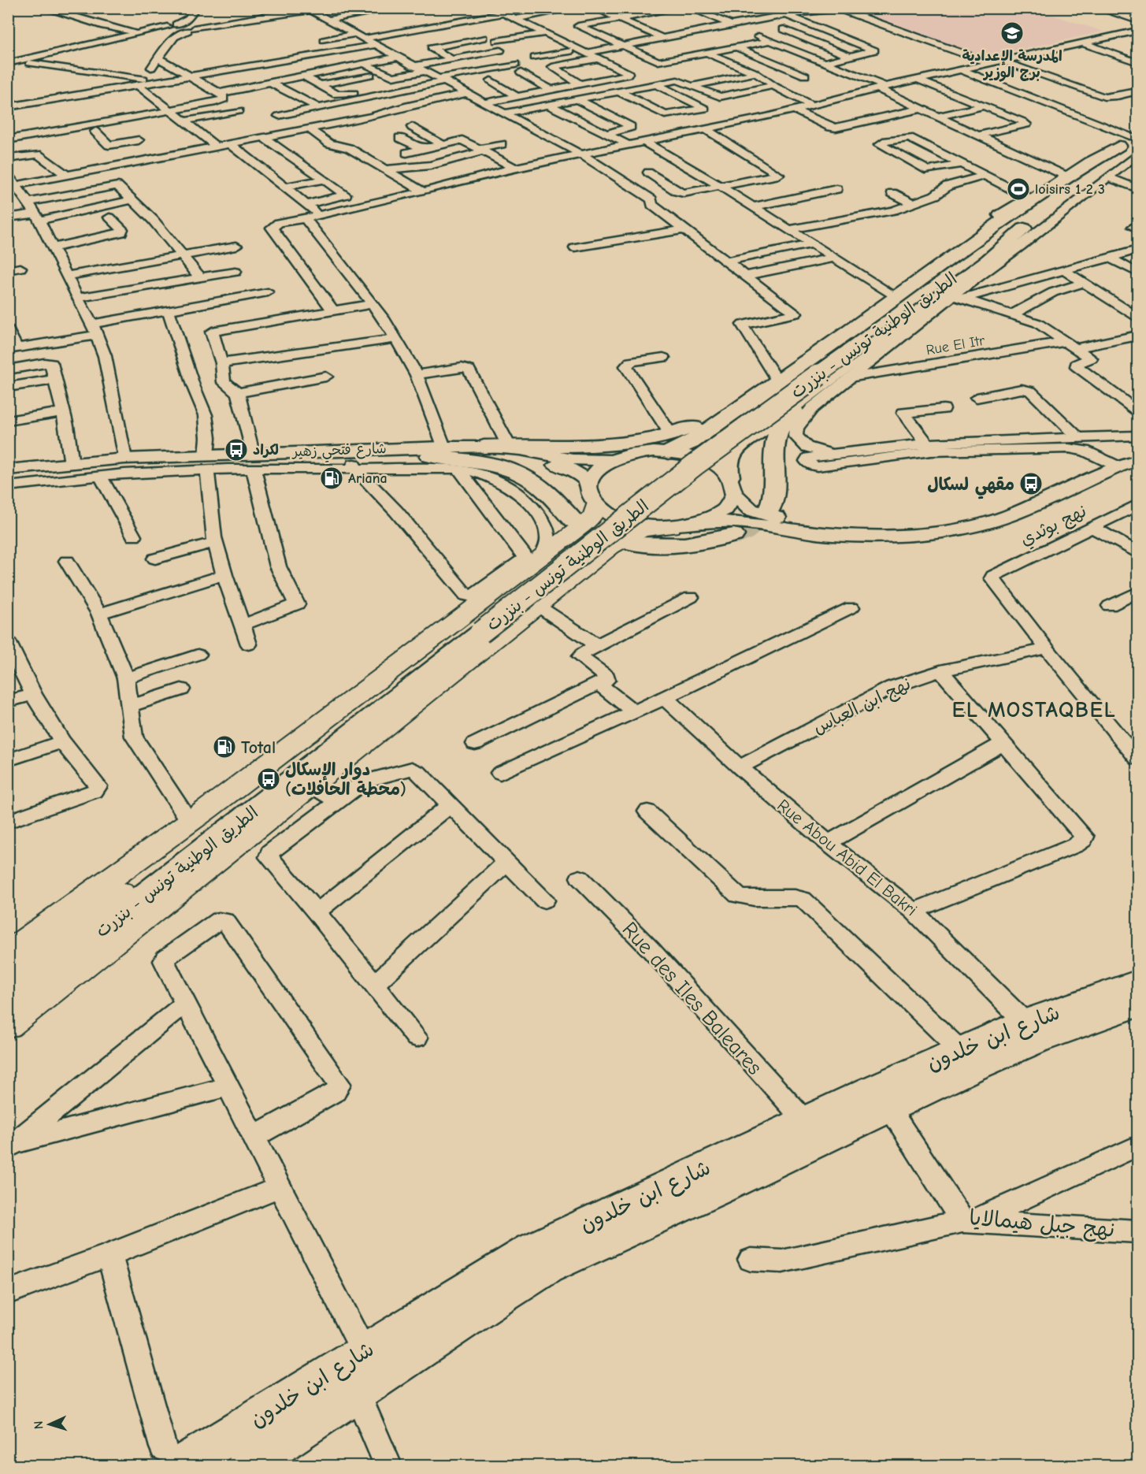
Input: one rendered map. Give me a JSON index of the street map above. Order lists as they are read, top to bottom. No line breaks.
{"streets":{"highway":["الطريق الوطنية تونس - بنزرت","شارع ابن خلدون"],"street":["Rue El Itr","شارع فتحي زهير","نهج بوثدي","نهج ابن العباس","Rue Abou Abid El Bakri","Rue des Iles Baleares","نهج جبل هيمالايا"]},"crossings":[["نهج بوثدي","نهج ابن العباس"],["نهج ابن العباس","Rue Abou Abid El Bakri"],["Rue Abou Abid El Bakri","شارع ابن خلدون"],["Rue des Iles Baleares","شارع ابن خلدون"],["شارع ابن خلدون","نهج جبل هيمالايا"]],"districts":["EL MOSTAQBEL"],"places":{"school or university":["المدرسة الإعدادية برج الوزير"],"sports":["loisirs 1 2 3"],"bus stop":["لكراد","مقهي لسكال","دوار الإسكال (محطة الحافلات)"],"fuel station":["Ariana","Total"]},"north":"left"}
